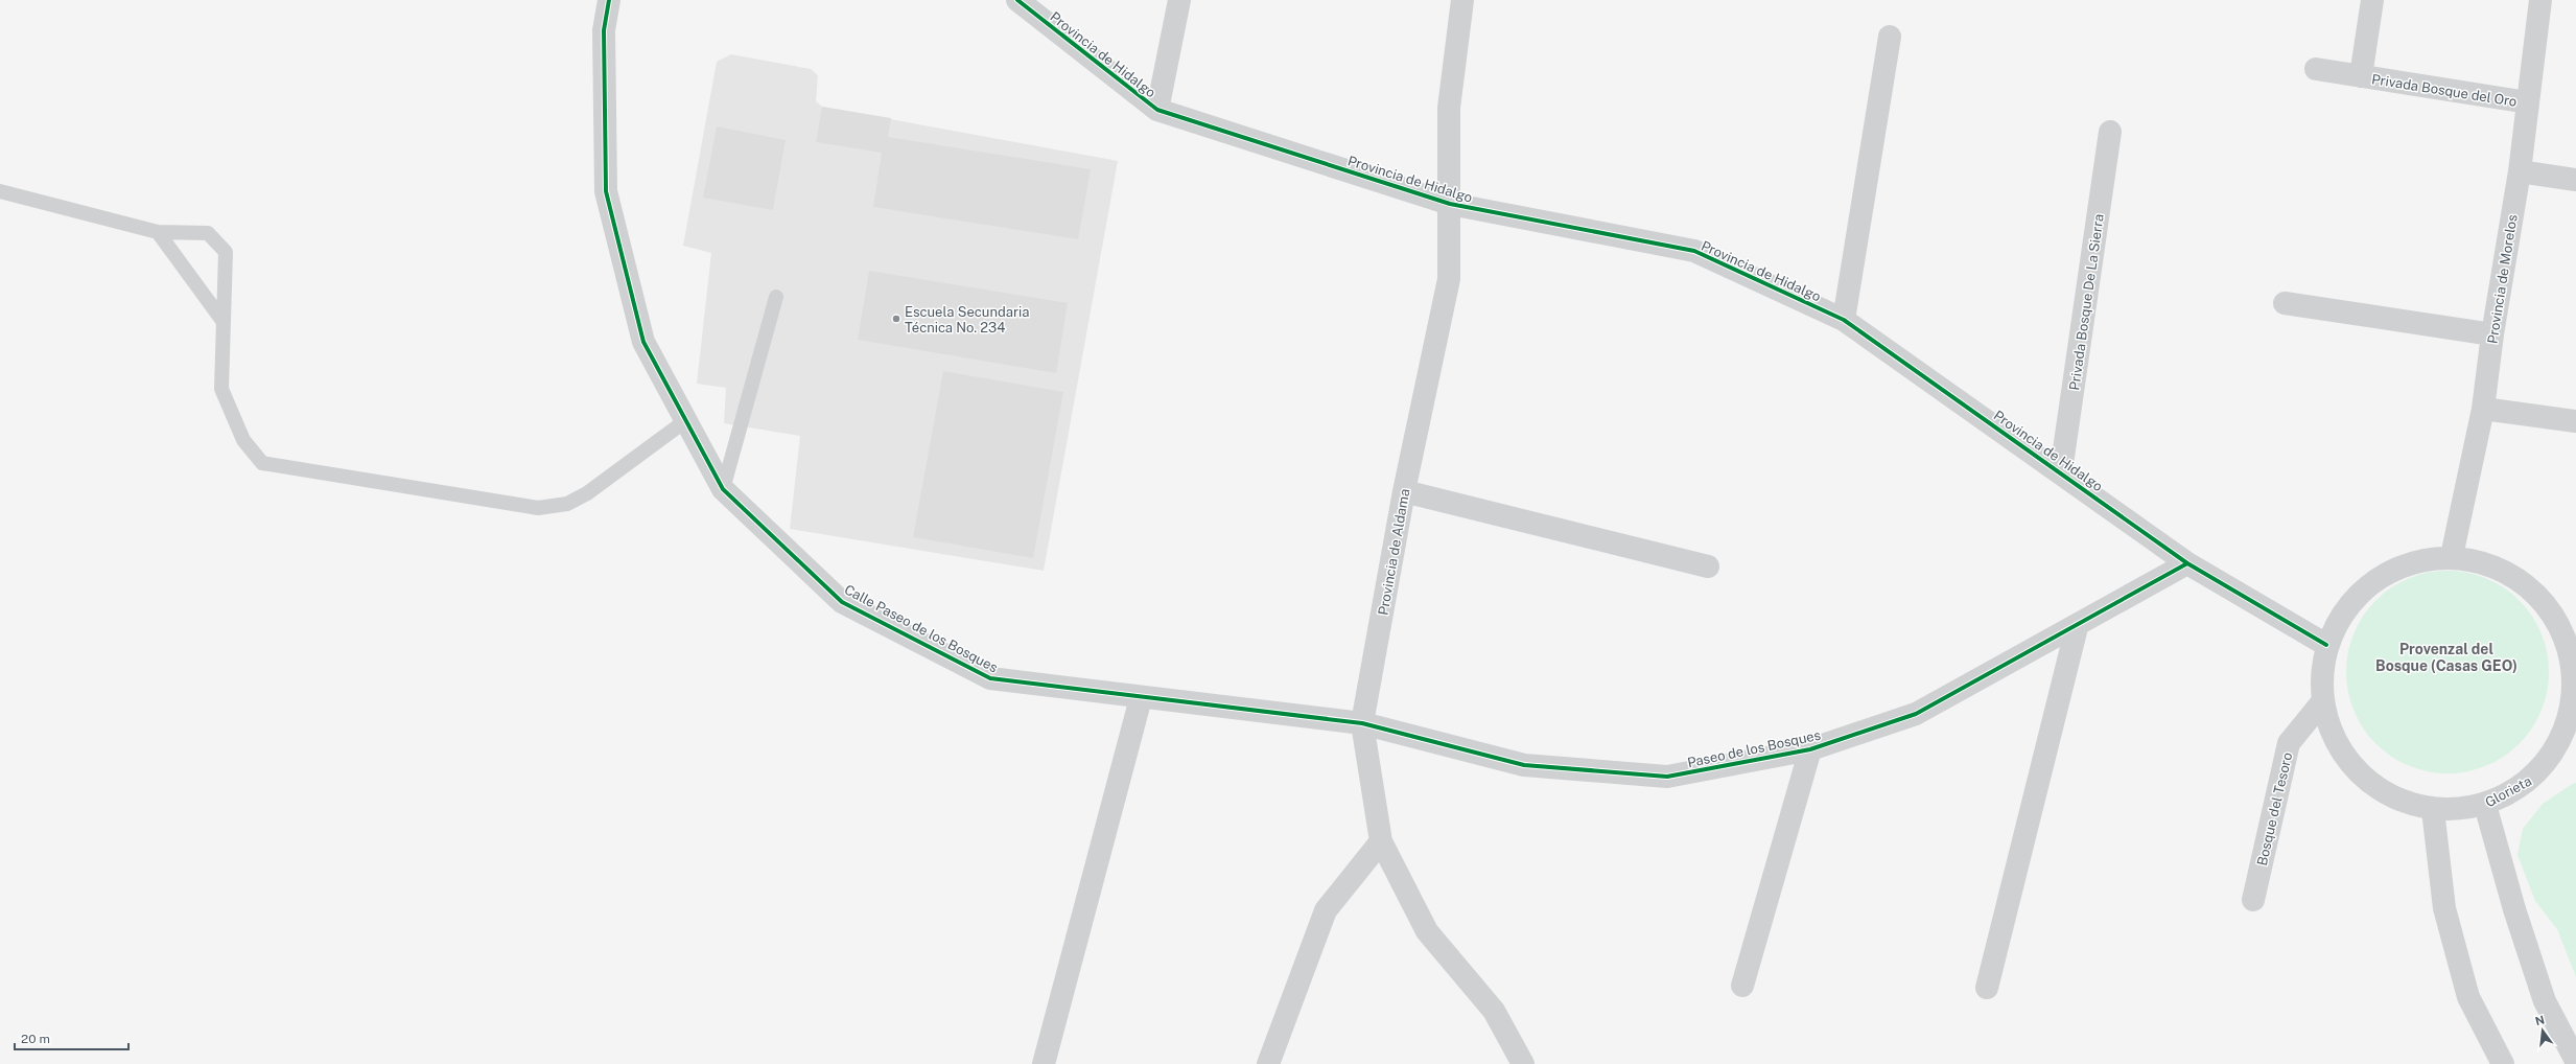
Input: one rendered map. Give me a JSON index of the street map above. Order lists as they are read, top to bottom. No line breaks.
{"streets":{"street":["Provincia de Hidalgo","Privada Bosque del Oro","Provincia de Morelos","Privada Bosque De La Sierra","Provincia de Aldama","Calle Paseo de los Bosques","Paseo de los Bosques","Glorieta","Bosque del Tesoro"]},"crossings":[["Provincia de Hidalgo","Privada Bosque De La Sierra"],["Provincia de Hidalgo","Provincia de Aldama"],["Provincia de Hidalgo","Paseo de los Bosques"],["Provincia de Hidalgo","Glorieta"],["Privada Bosque del Oro","Provincia de Morelos"],["Provincia de Morelos","Glorieta"],["Provincia de Aldama","Calle Paseo de los Bosques"],["Provincia de Aldama","Paseo de los Bosques"],["Calle Paseo de los Bosques","Paseo de los Bosques"],["Glorieta","Bosque del Tesoro"]],"districts":["Provenzal del Bosque (Casas GEO)"],"places":["Escuela Secundaria Técnica No. 234"],"scale_bar":"20 m","north":"top"}
